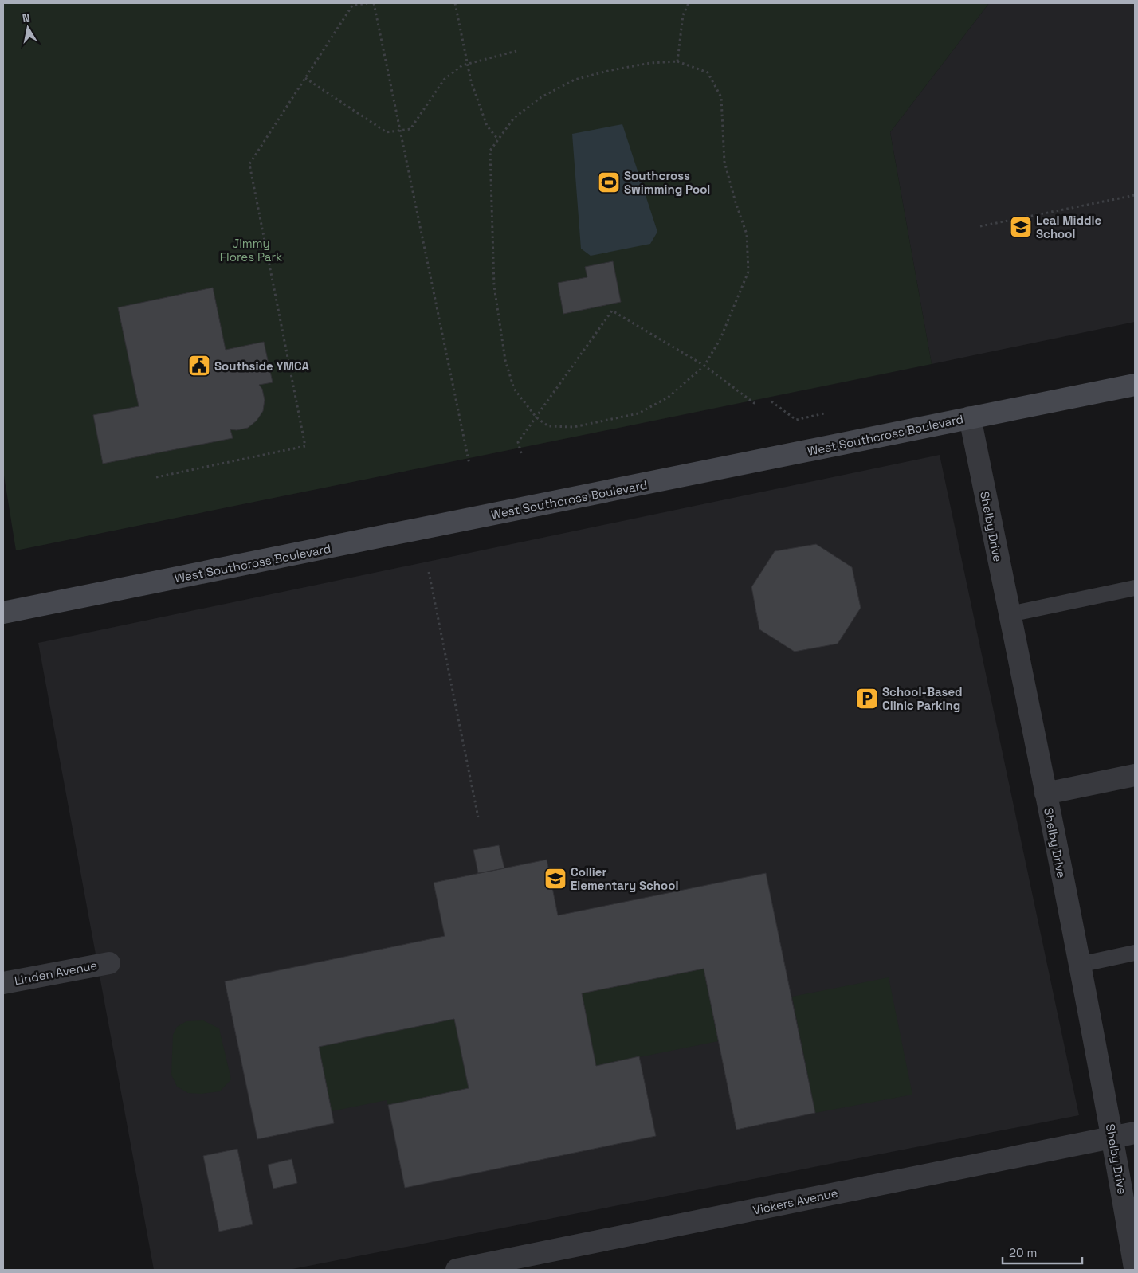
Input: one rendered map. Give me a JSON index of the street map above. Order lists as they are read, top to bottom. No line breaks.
{"streets":{"main road":["West Southcross Boulevard"],"street":["Shelby Drive","Linden Avenue","Vickers Avenue"]},"crossings":[["West Southcross Boulevard","Shelby Drive"],["Shelby Drive","Vickers Avenue"]],"parks":["Jimmy Flores Park"],"places":{"sports":["Southcross Swimming Pool"],"school or university":["Leal Middle School","Collier Elementary School"],"public building":["Southside YMCA"],"parking":["School-Based Clinic Parking"]},"scale_bar":"20 m","north":"top"}
